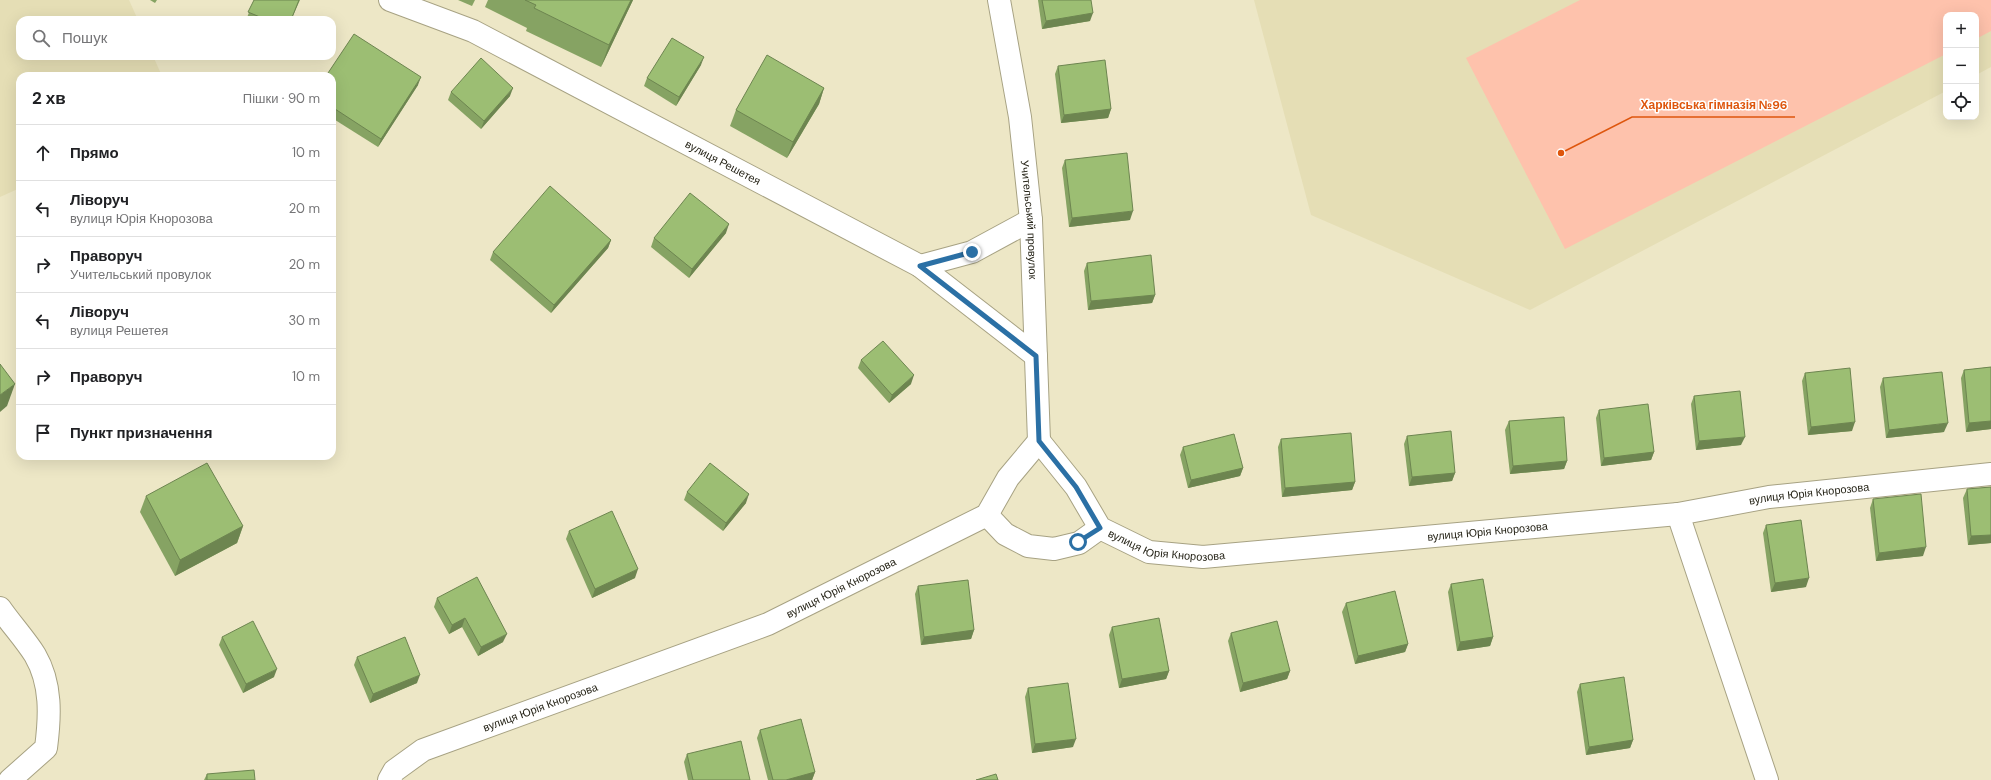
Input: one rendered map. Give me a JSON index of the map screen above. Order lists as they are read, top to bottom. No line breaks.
{"streets":{"street":["вулиця Решетея","Учительський провулок","вулиця Юрія Кнорозова"]},"crossings":[["вулиця Решетея","Учительський провулок"],["Учительський провулок","вулиця Юрія Кнорозова"]],"places":["Харківська гімназія №96"],"page":{"map_buttons":["+","−"],"search":"Пошук","heading":["2 хв","Пішки · 90 m"],"list":[["Прямо","10 m"],["Ліворуч","вулиця Юрія Кнорозова","20 m"],["Праворуч","Учительський провулок","20 m"],["Ліворуч","вулиця Решетея","30 m"],["Праворуч","10 m"],"Пункт призначення"]}}
